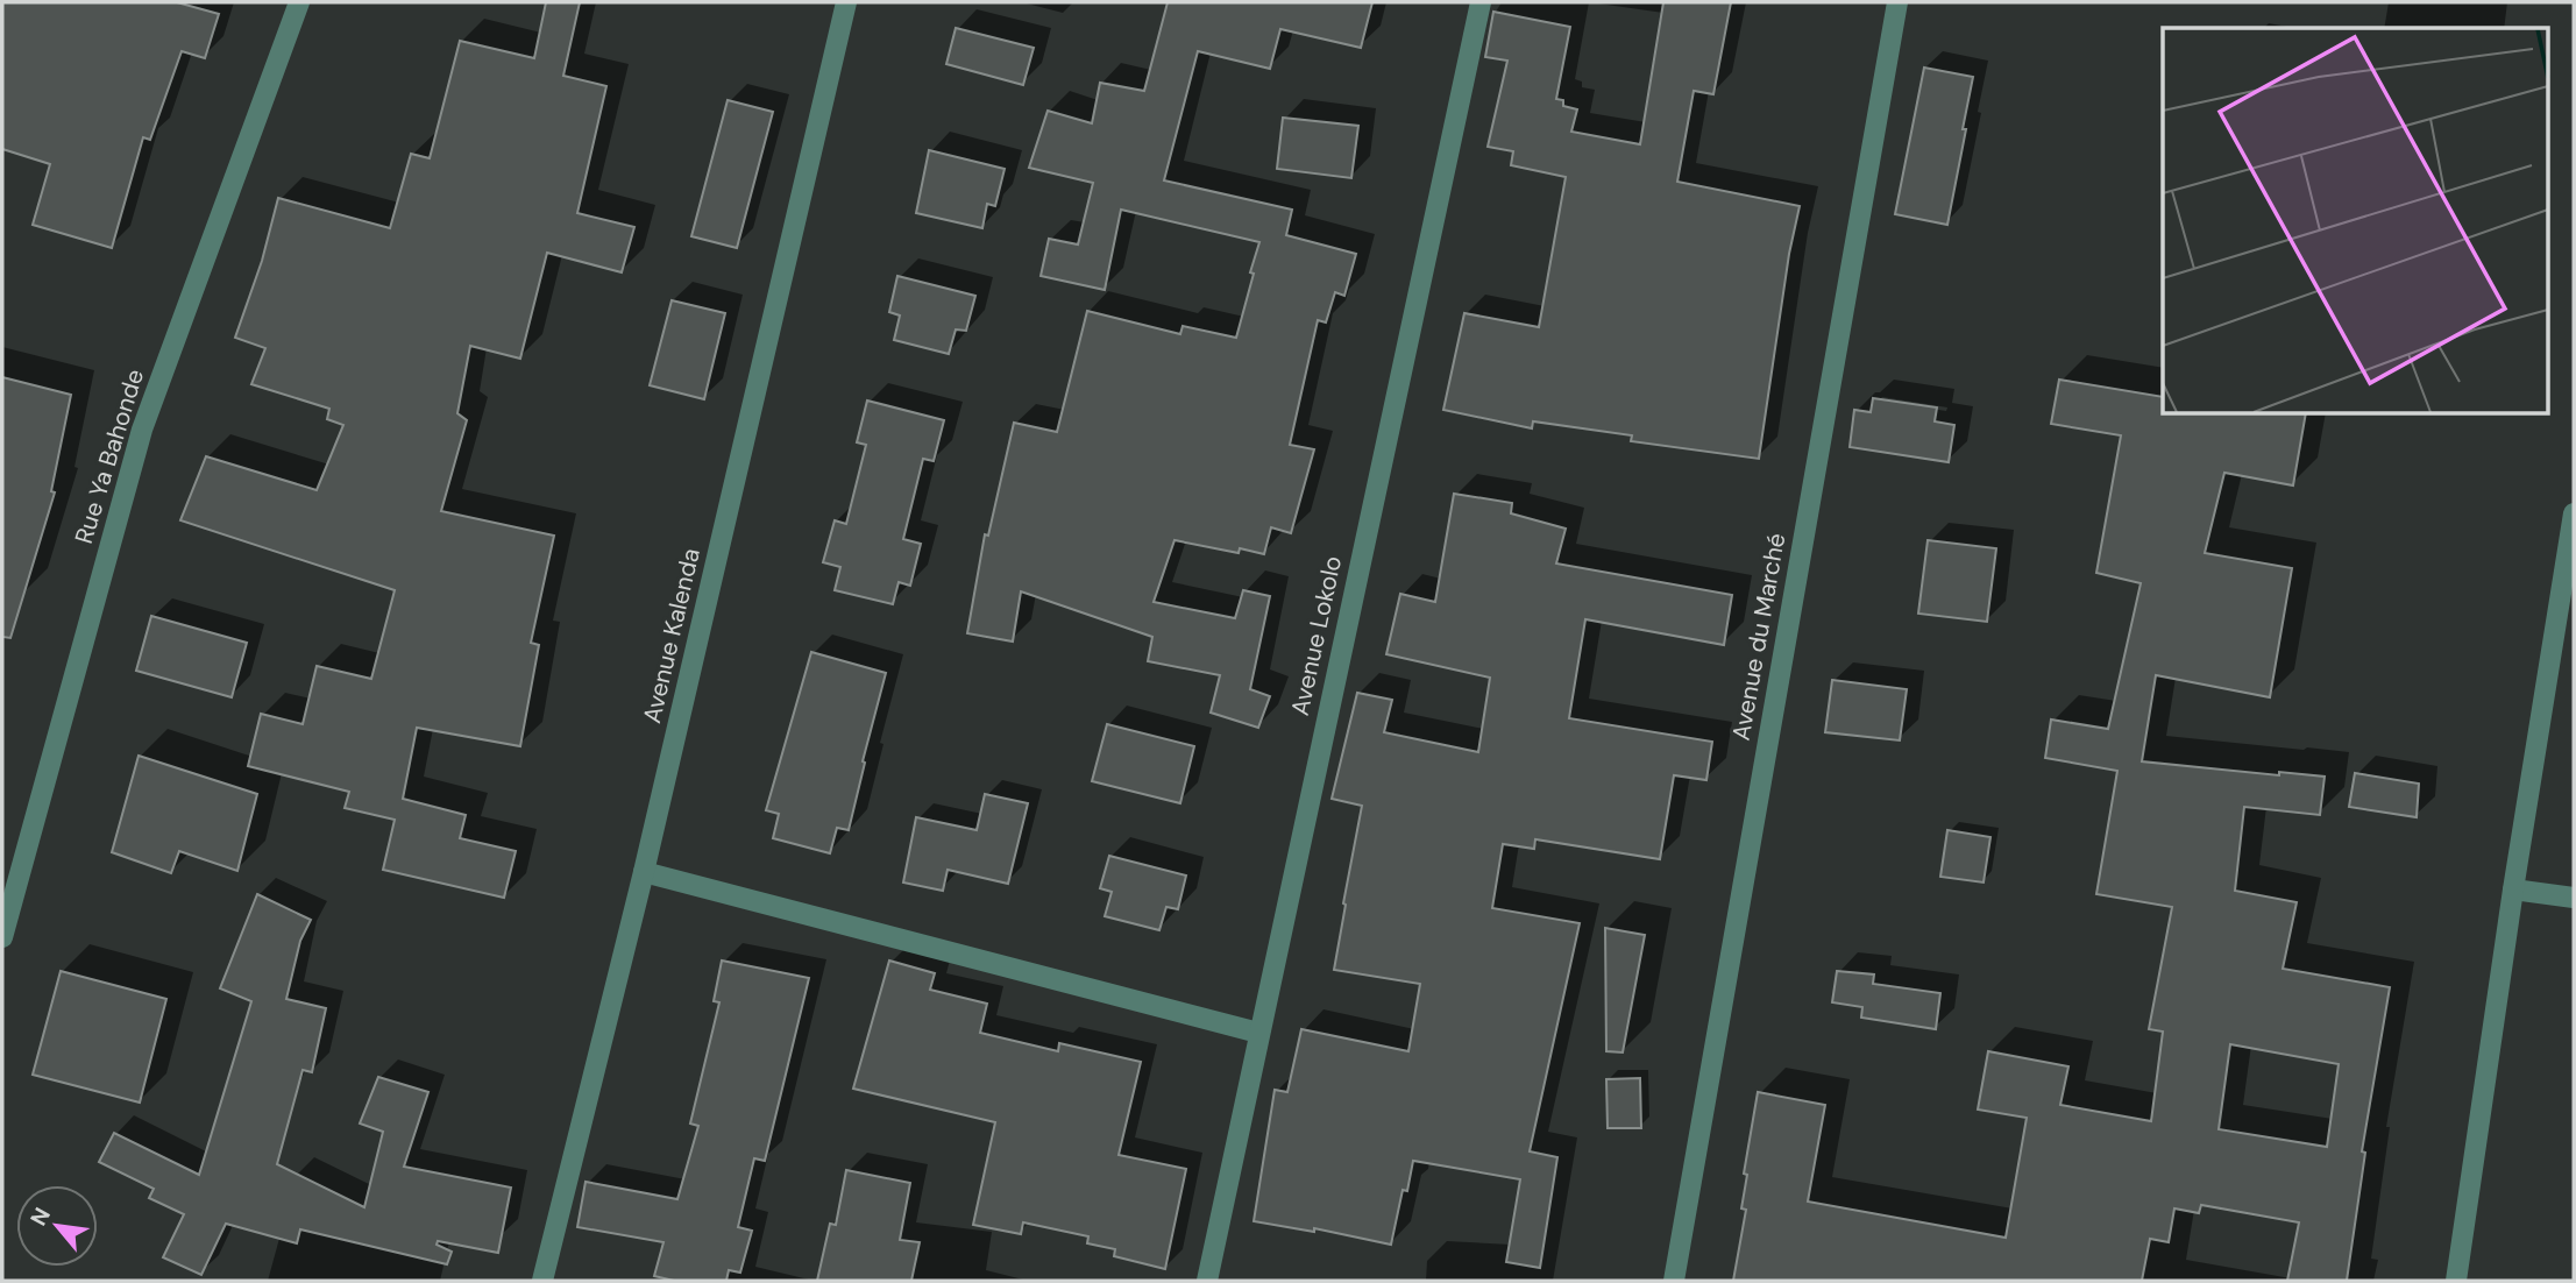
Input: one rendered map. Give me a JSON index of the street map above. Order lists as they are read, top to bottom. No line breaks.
{"streets":{"street":["Rue Ya Bahonde","Avenue Kalenda","Avenue Lokolo","Avenue du Marché"]},"north":"top left"}
